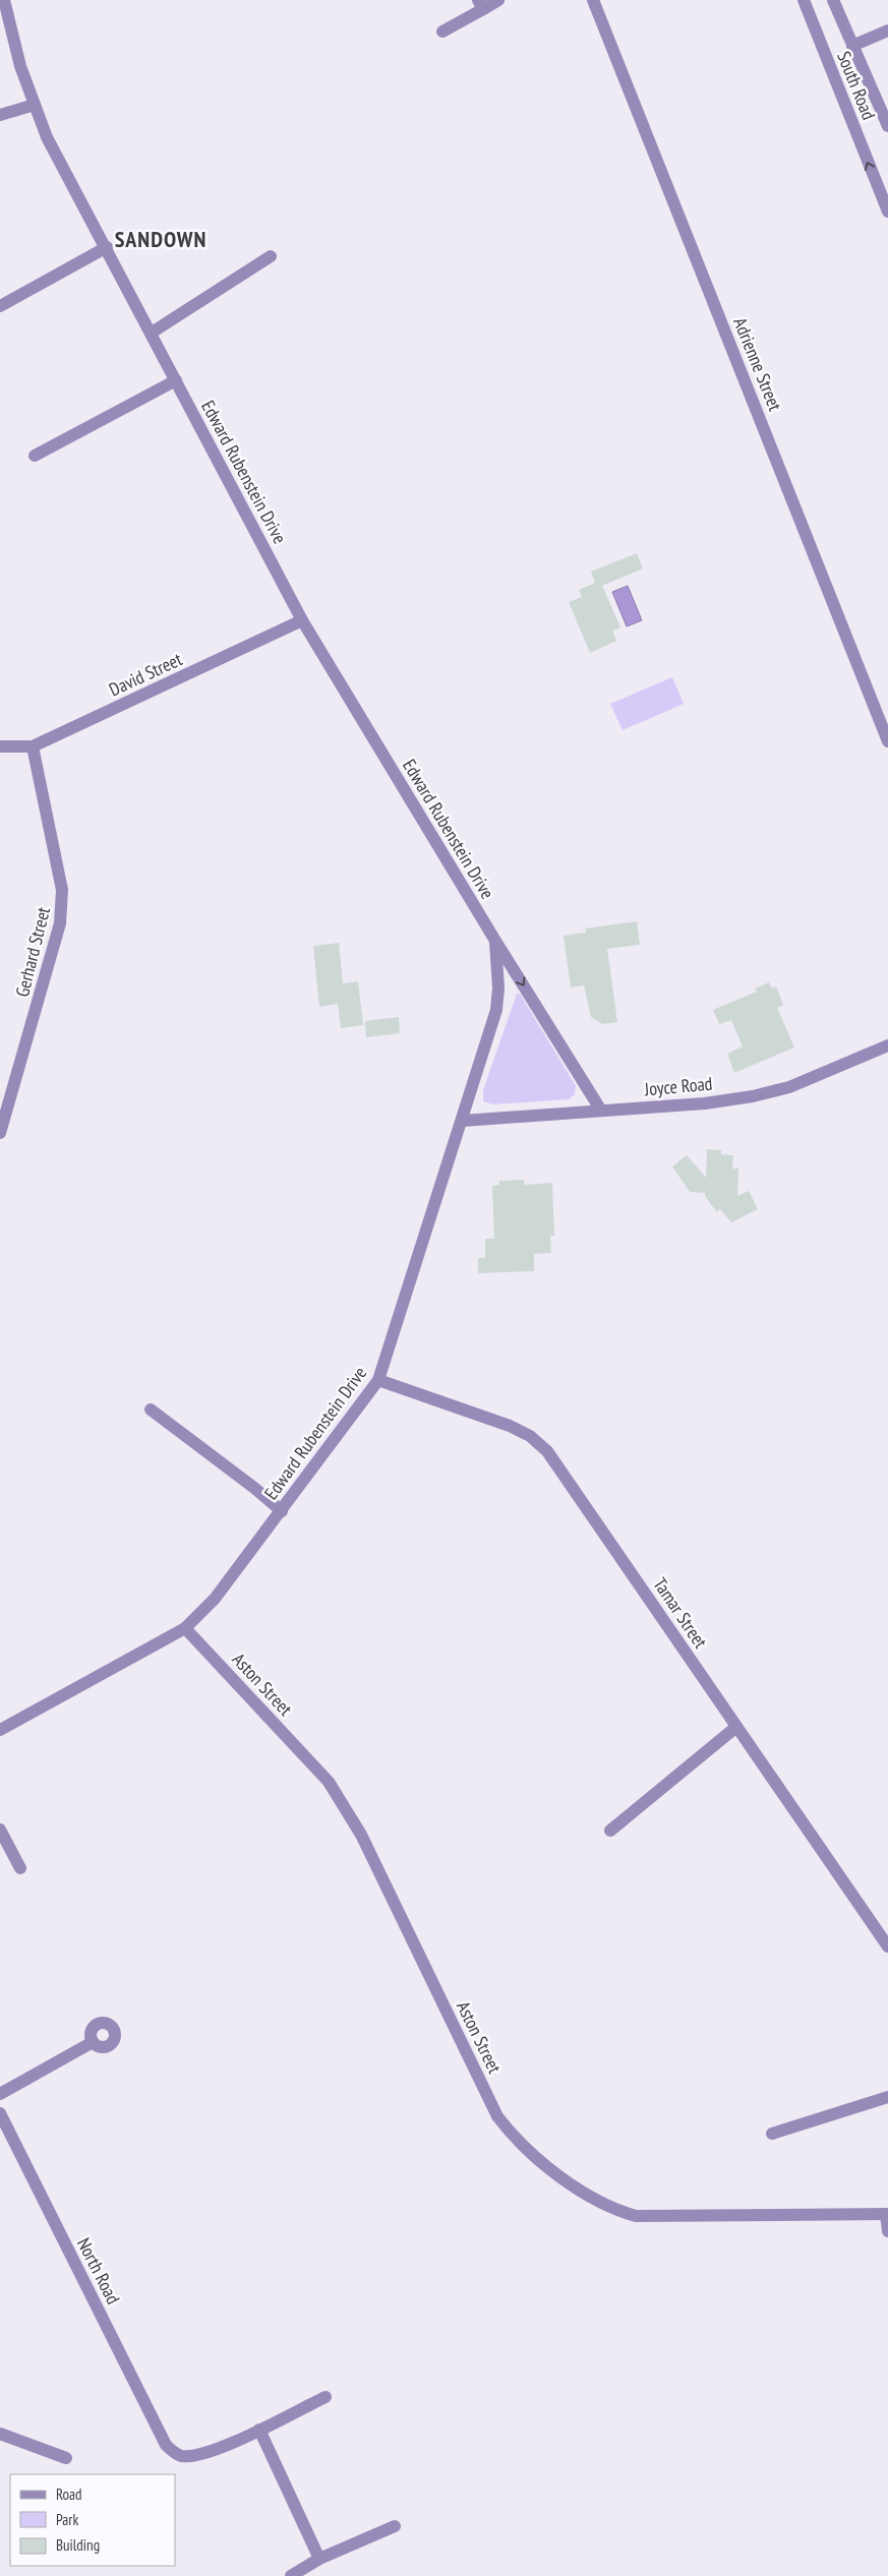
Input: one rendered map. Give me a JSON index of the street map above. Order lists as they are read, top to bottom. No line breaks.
{"streets":{"street":["South Road","Adrienne Street","Edward Rubenstein Drive","David Street","Gerhard Street","Joyce Road","Tamar Street","Aston Street","North Road"]},"crossings":[["Edward Rubenstein Drive","David Street"],["Edward Rubenstein Drive","Joyce Road"],["Edward Rubenstein Drive","Tamar Street"],["Edward Rubenstein Drive","Aston Street"],["David Street","Gerhard Street"]],"districts":["SANDOWN"],"legend":["Road","Park","Building"]}
